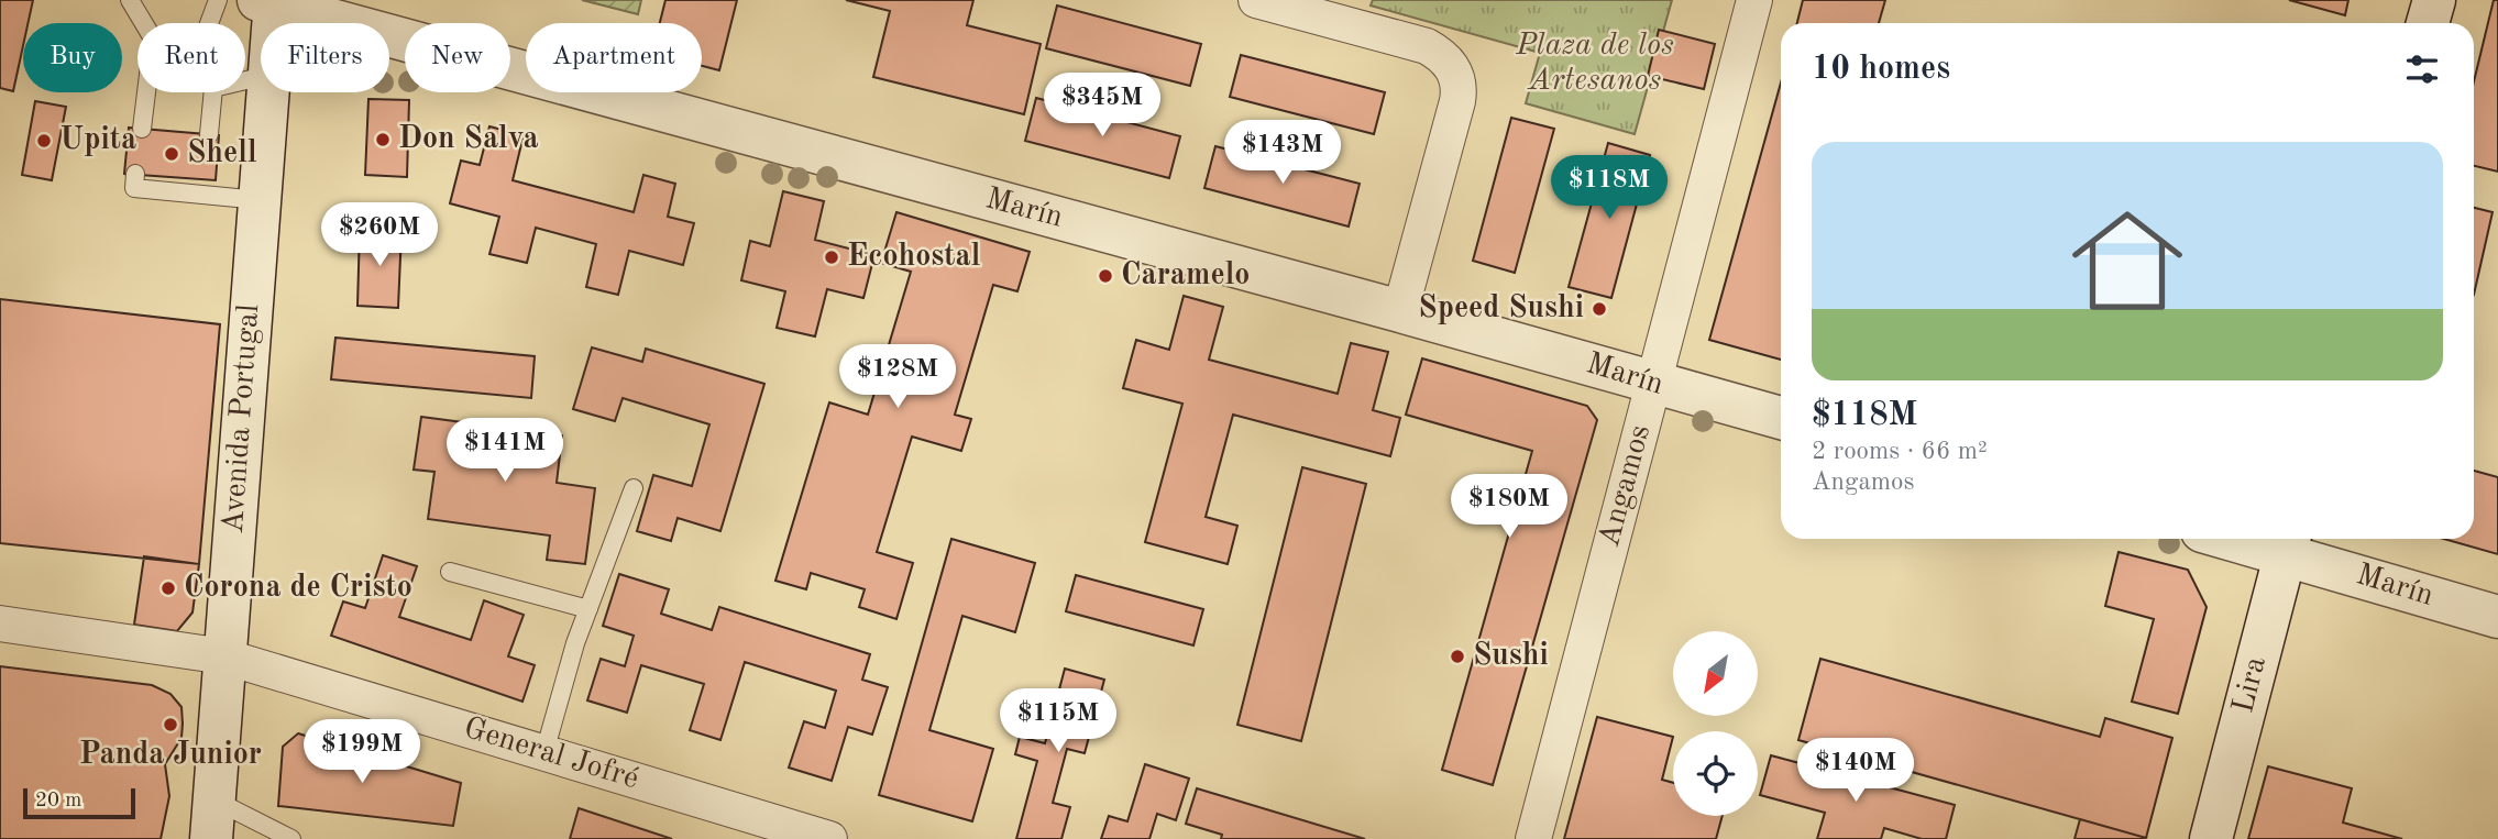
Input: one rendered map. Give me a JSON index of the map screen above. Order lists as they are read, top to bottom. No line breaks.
{"streets":{"street":["Marín","Avenida Portugal","Angamos","Lira","General Jofré"]},"crossings":[["Marín","Avenida Portugal"],["Marín","Angamos"],["Marín","Lira"],["Avenida Portugal","General Jofré"]],"parks":["Plaza de los Artesanos"],"places":["Don Salva","Upita","Shell","Ecohostal","Caramelo","Speed Sushi","Corona de Cristo","Sushi","Panda Junior"],"scale_bar":"20 m","north":"bottom left","page":{"chip":["Buy","Rent","Filters","New","Apartment"],"heading":"10 homes","price":["$345M","$143M","$118M","$260M","$128M","$141M","$180M","$115M","$199M","$140M"],"list":[{"name":"$118M","note":"2 rooms · 66 m² · Angamos"}],"scale":"20 m"}}
